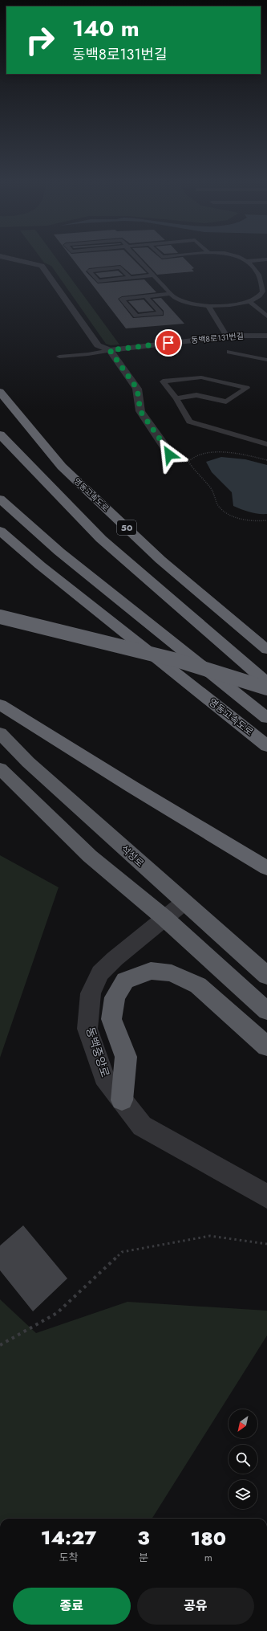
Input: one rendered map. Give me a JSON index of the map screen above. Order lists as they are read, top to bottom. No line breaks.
{"streets":{"highway":["영동고속도로","50","석성로"],"street":["동백8로131번길","동백중앙로"]},"crossings":[["석성로","동백중앙로"]],"north":"bottom left","page":{"turn":["140 m","동백8로131번길"],"eta":["14:27","도착","3","분","180","m"],"buttons":["종료","공유"]}}
